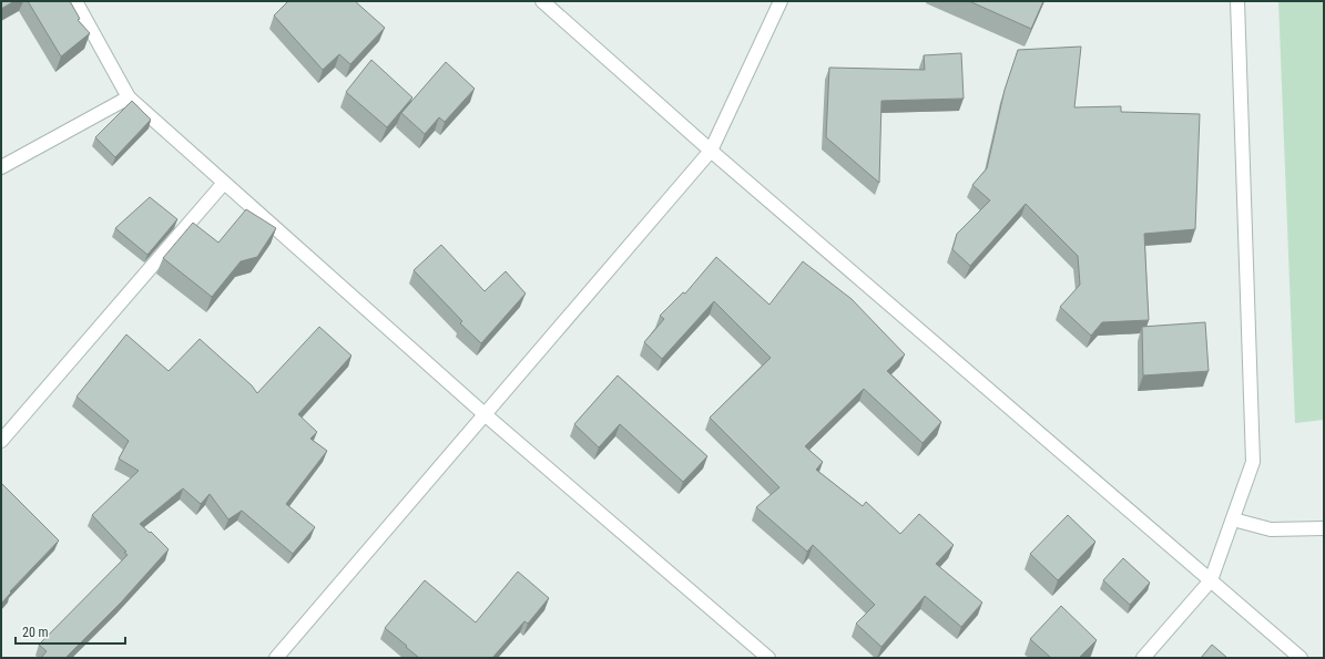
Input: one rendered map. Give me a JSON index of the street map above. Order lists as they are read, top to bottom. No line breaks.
{"scale_bar":"20 m"}
